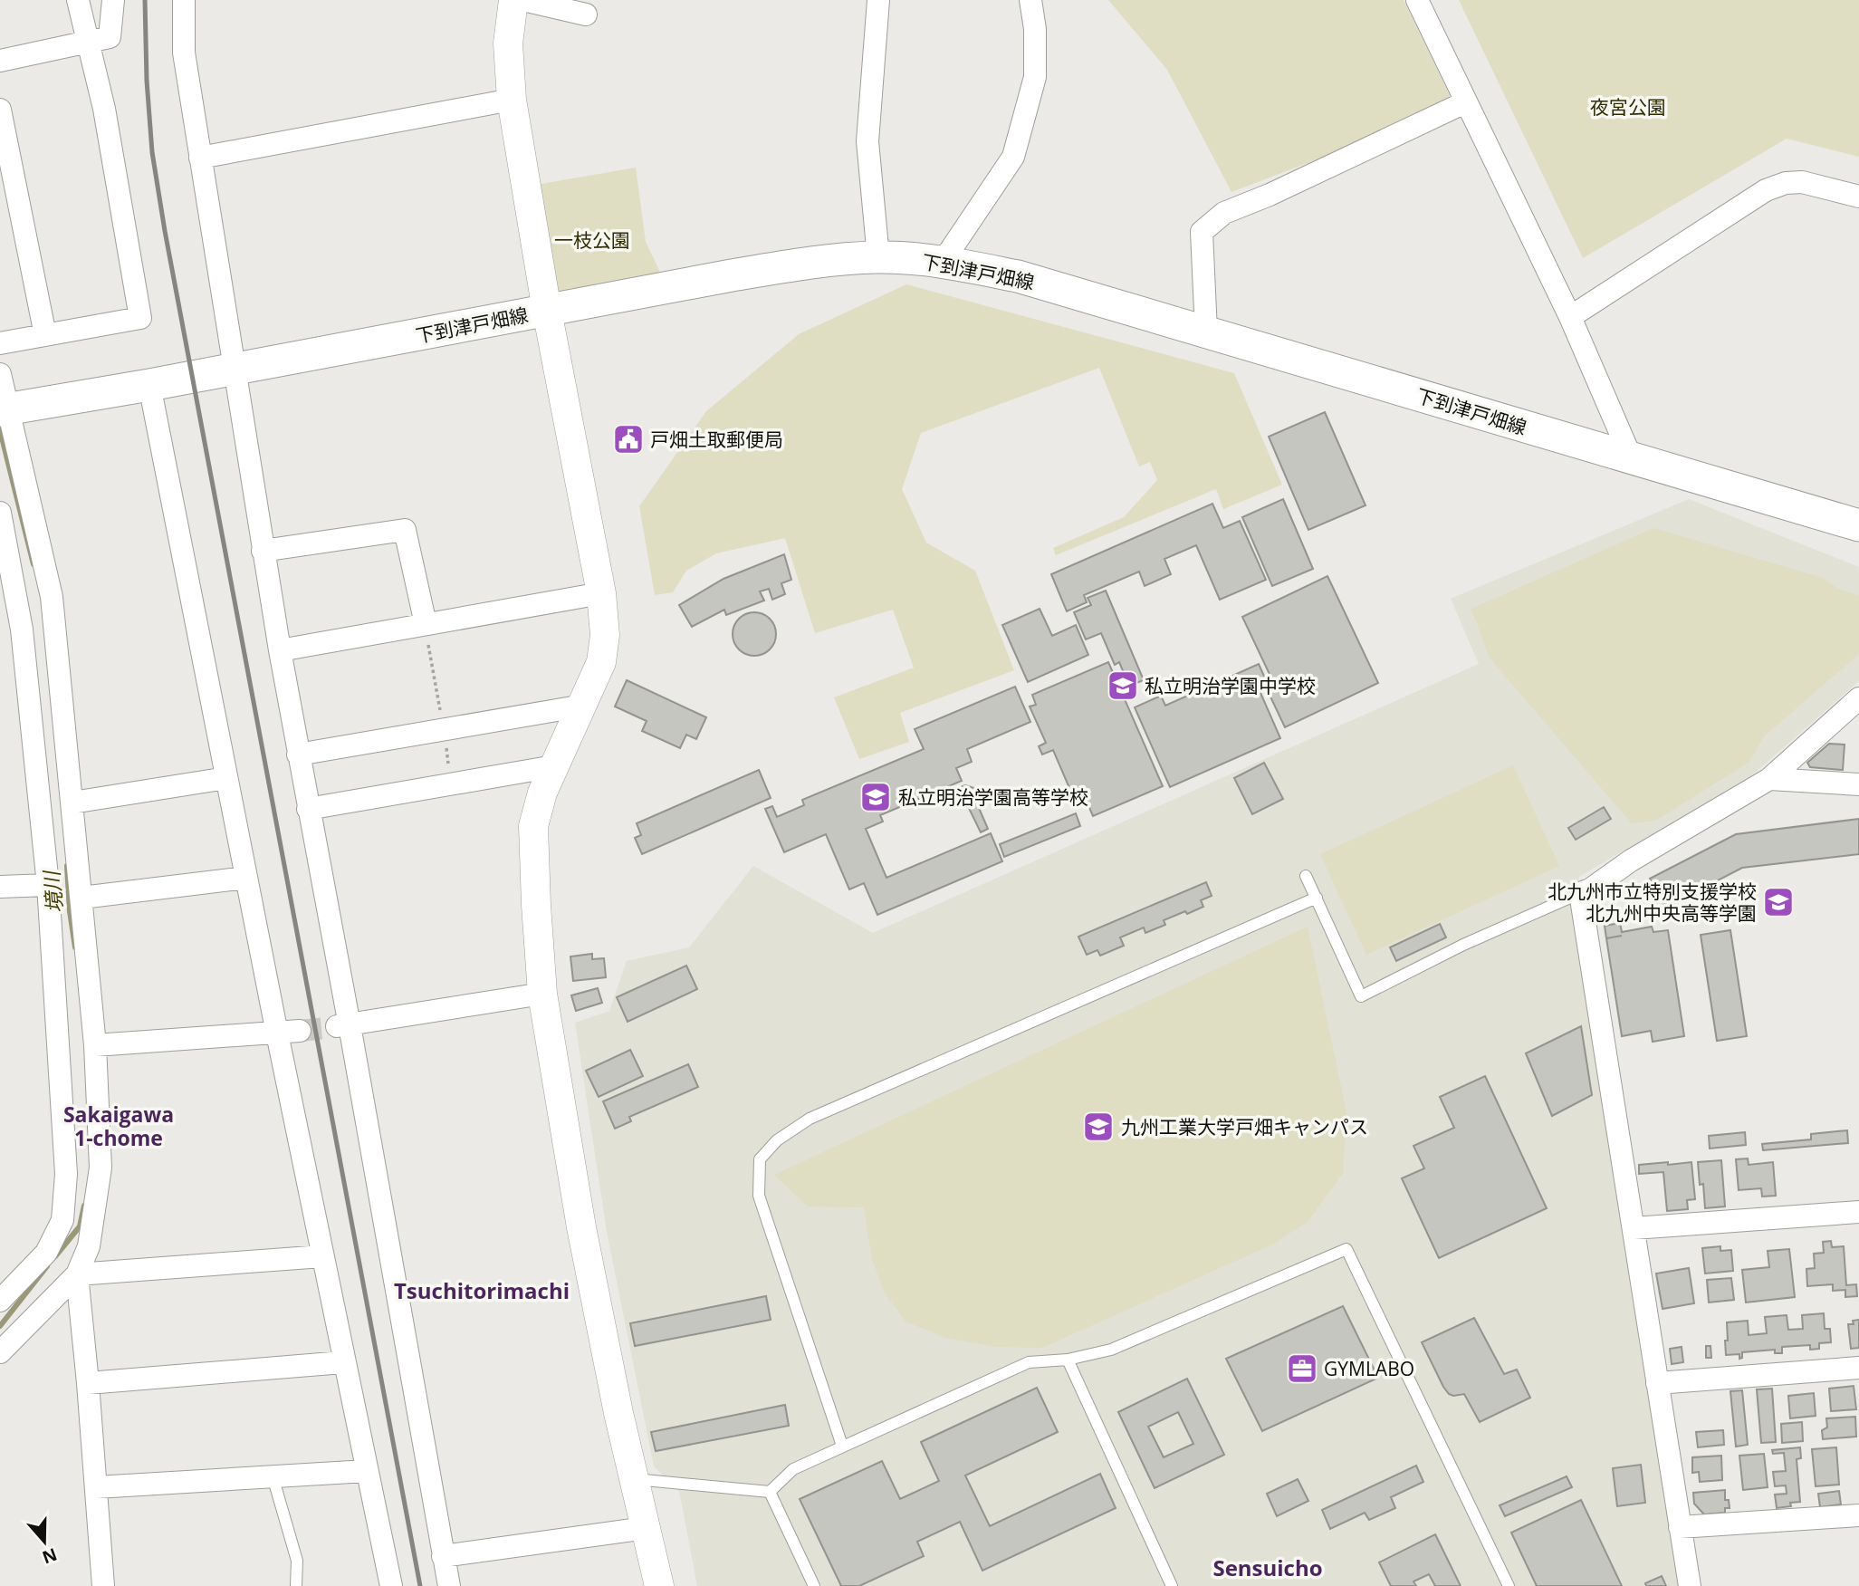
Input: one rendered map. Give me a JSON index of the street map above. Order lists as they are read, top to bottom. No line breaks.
{"streets":{"main road":["下到津戸畑線"]},"districts":["Sakaigawa 1-chome","Tsuchitorimachi","Sensuicho"],"water":["境川"],"parks":["夜宮公園","一枝公園"],"places":{"public building":["戸畑土取郵便局"],"school or university":["私立明治学園中学校","私立明治学園高等学校","北九州市立特別支援学校 北九州中央高等学園","九州工業大学戸畑キャンパス"],"office":["GYMLABO"]},"north":"bottom"}
